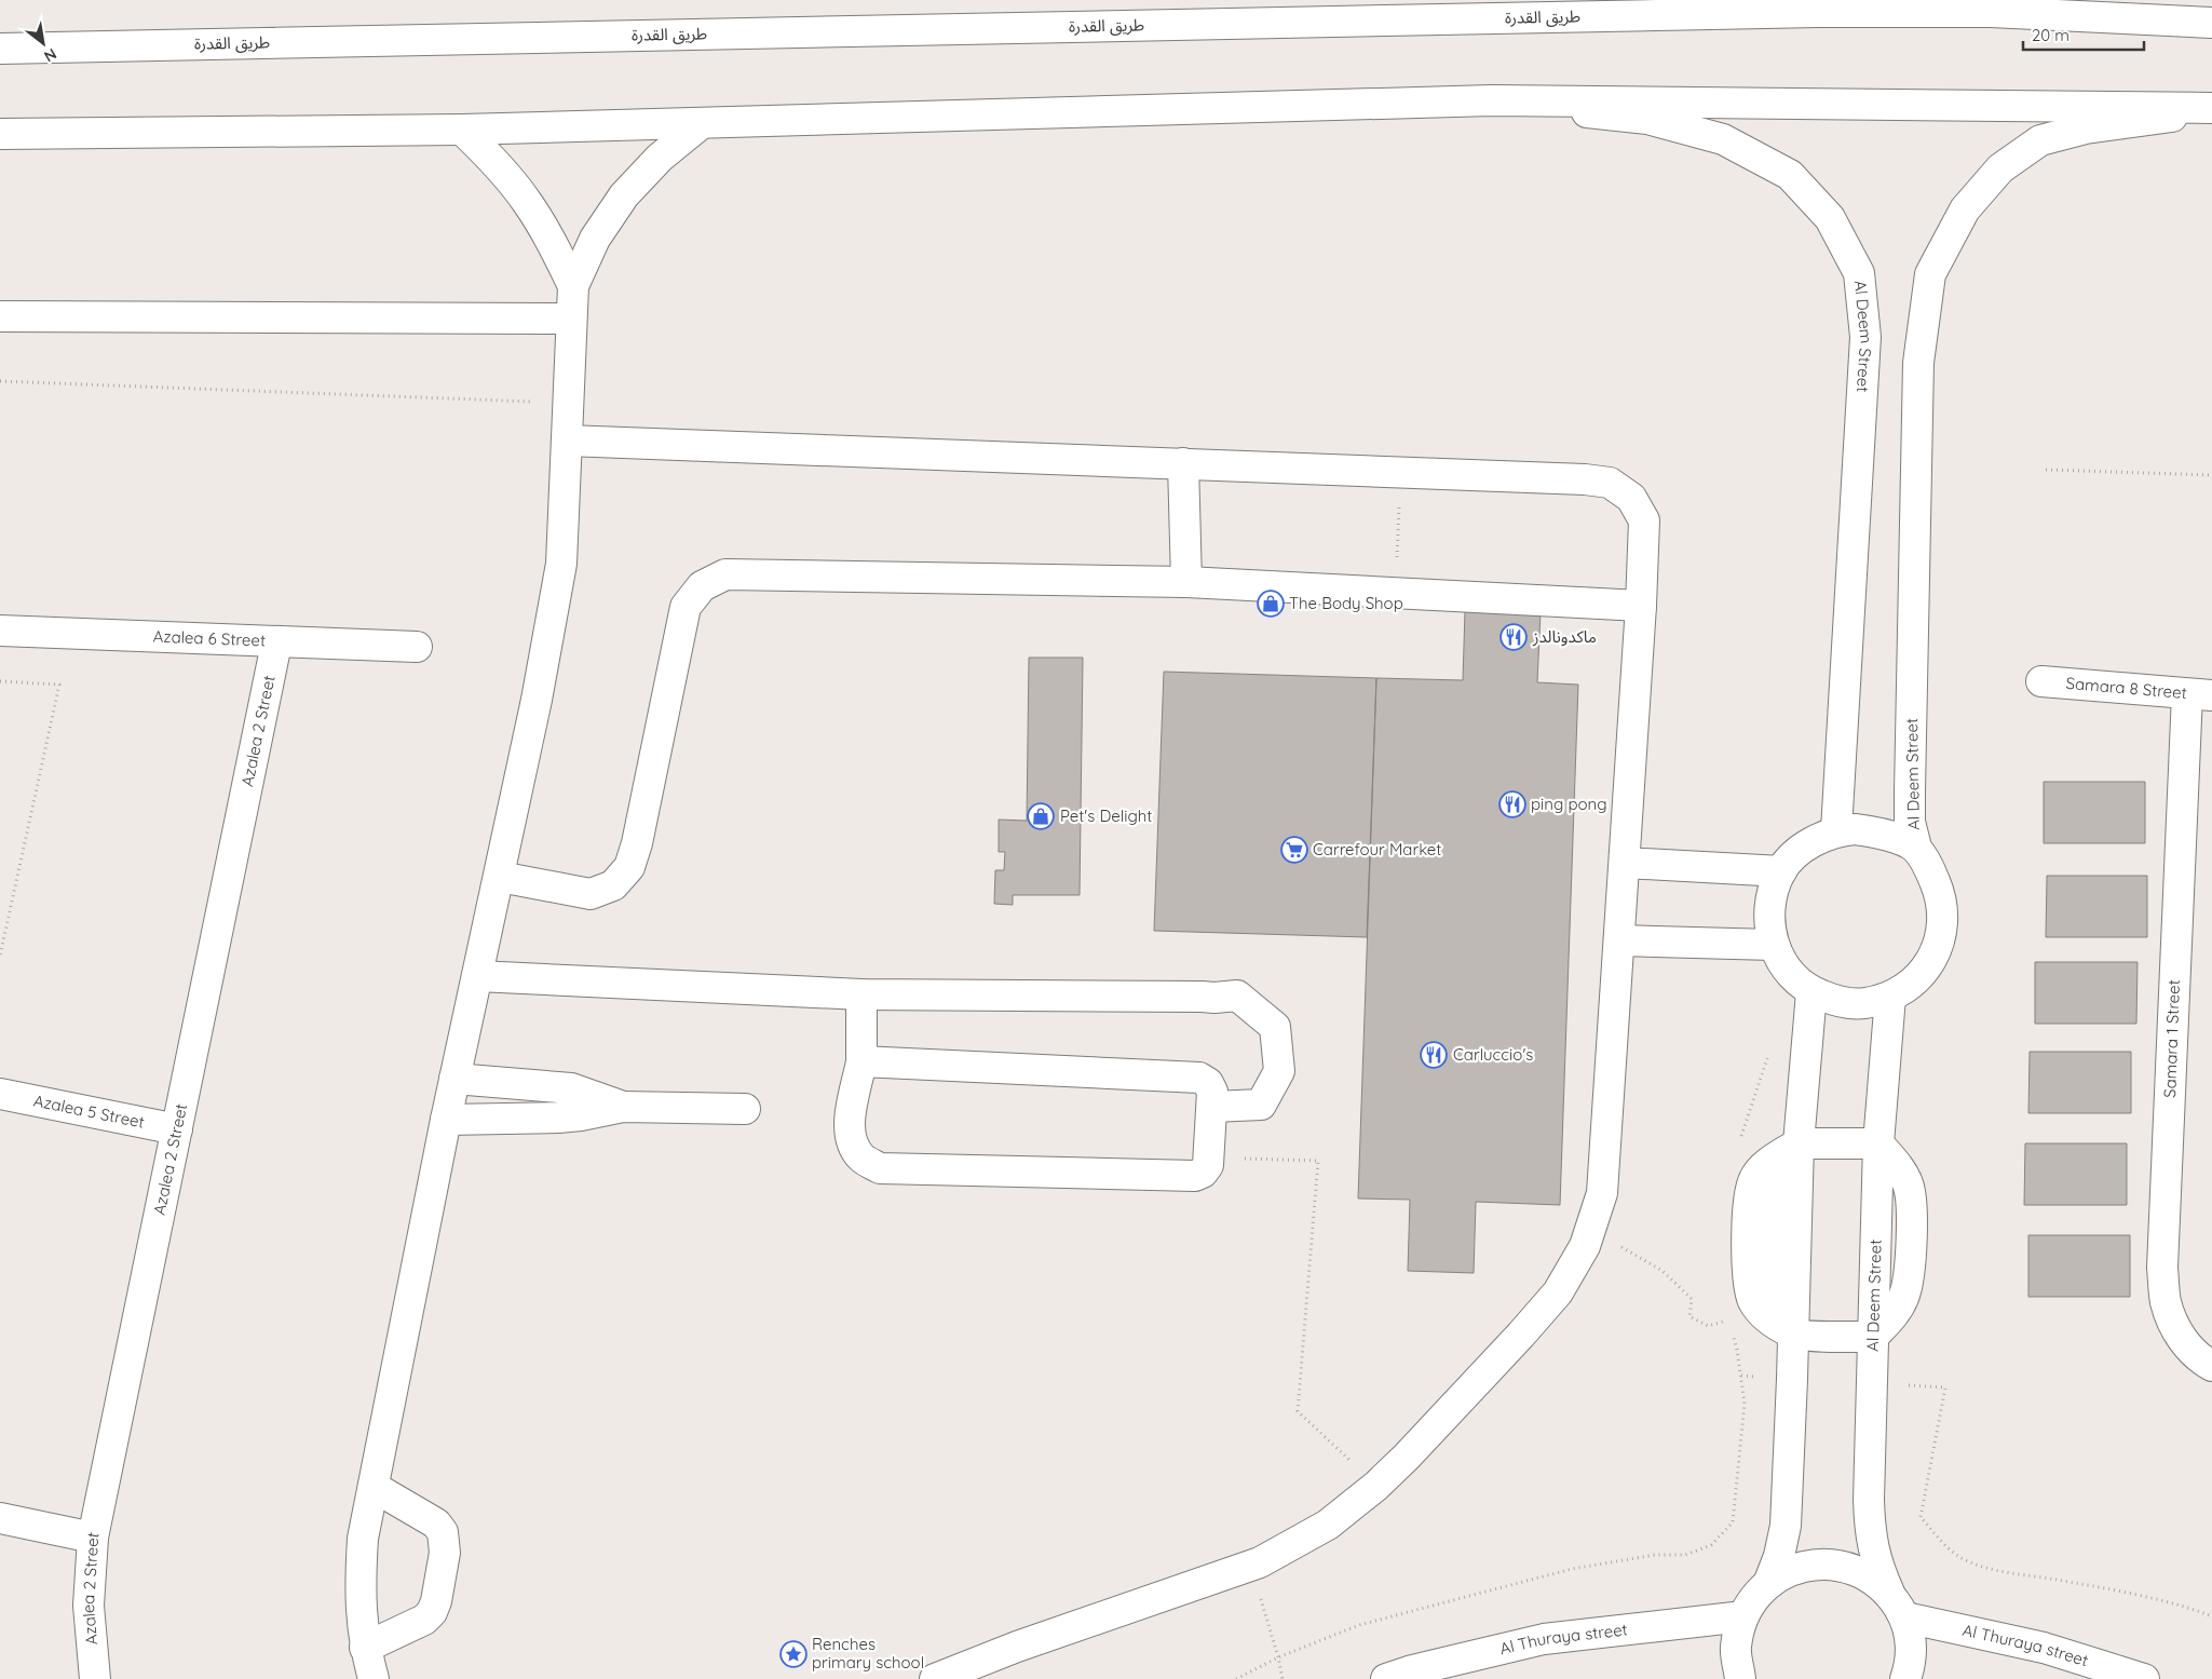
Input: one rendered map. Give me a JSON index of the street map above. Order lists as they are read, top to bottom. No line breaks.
{"streets":{"street":["طريق القدرة","Al Deem Street","Azalea 6 Street","Samara 8 Street","Azalea 2 Street","Samara 1 Street","Azalea 5 Street","Al Thuraya street"]},"crossings":[["Azalea 6 Street","Azalea 2 Street"],["Samara 8 Street","Samara 1 Street"],["Azalea 2 Street","Azalea 5 Street"]],"places":{"shop":["The Body Shop","Pet's Delight"],"restaurant":["ماكدونالدز","ping pong","Carluccio's"],"supermarket":["Carrefour Market"],"place":["Renches primary school"]},"scale_bar":"20 m","north":"bottom right"}
